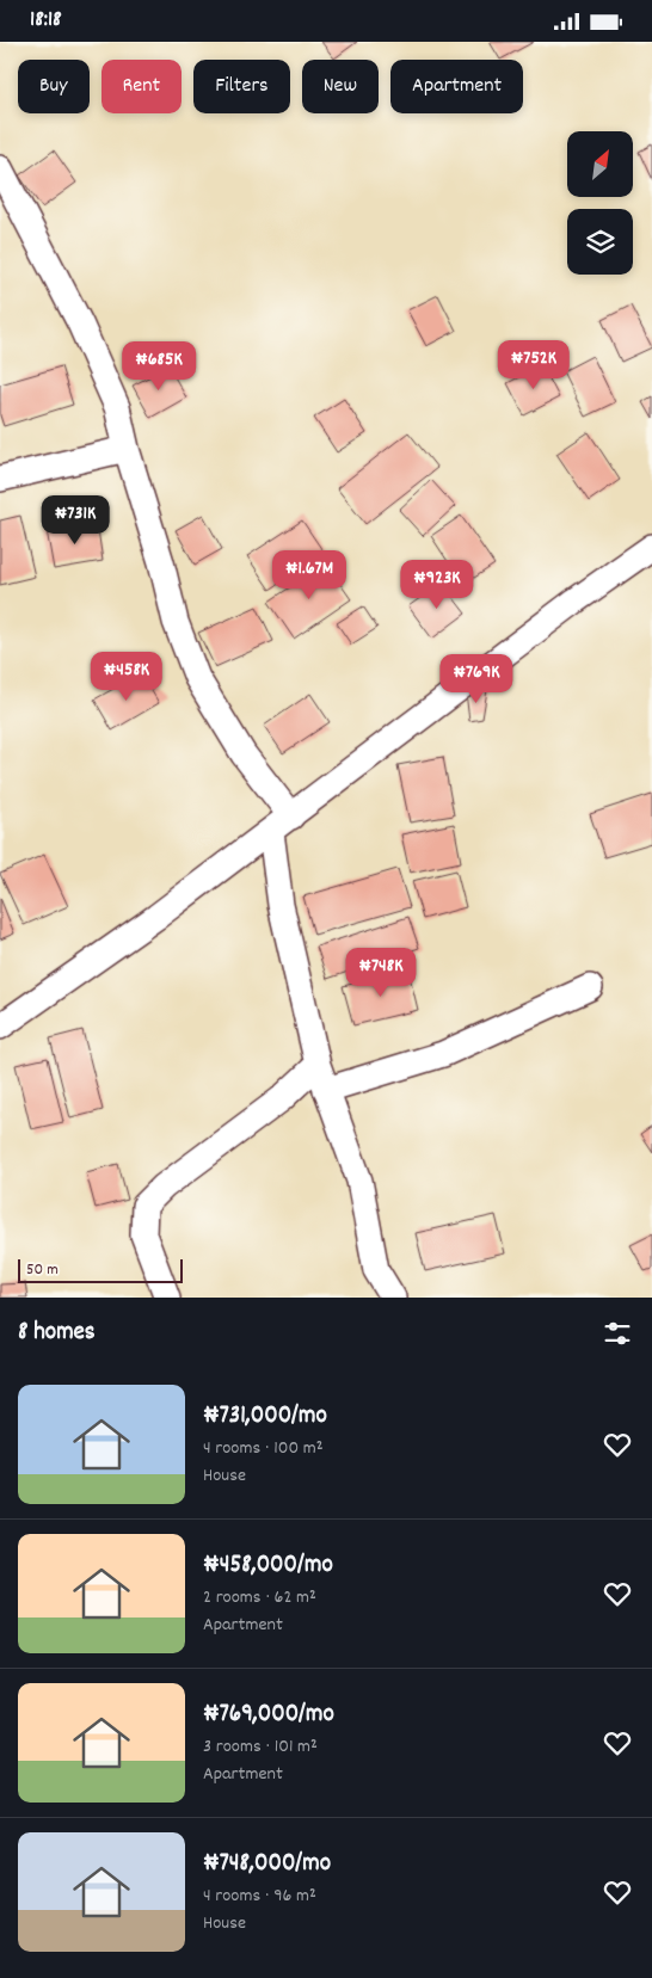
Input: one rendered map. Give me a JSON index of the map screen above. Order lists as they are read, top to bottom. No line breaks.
{"scale_bar":"50 m","north":"top right","page":{"status":"18:18","chip":["Buy","Rent","Filters","New","Apartment"],"price":["₦752K","₦685K","₦731K","₦1.67M","₦923K","₦458K","₦769K","₦748K"],"scale":"50 m","heading":"8 homes","list":[{"name":"₦731,000/mo","note":"4 rooms · 100 m² · House"},{"name":"₦458,000/mo","note":"2 rooms · 62 m² · Apartment"},{"name":"₦769,000/mo","note":"3 rooms · 101 m² · Apartment"},{"name":"₦748,000/mo","note":"4 rooms · 96 m² · House"}]}}
